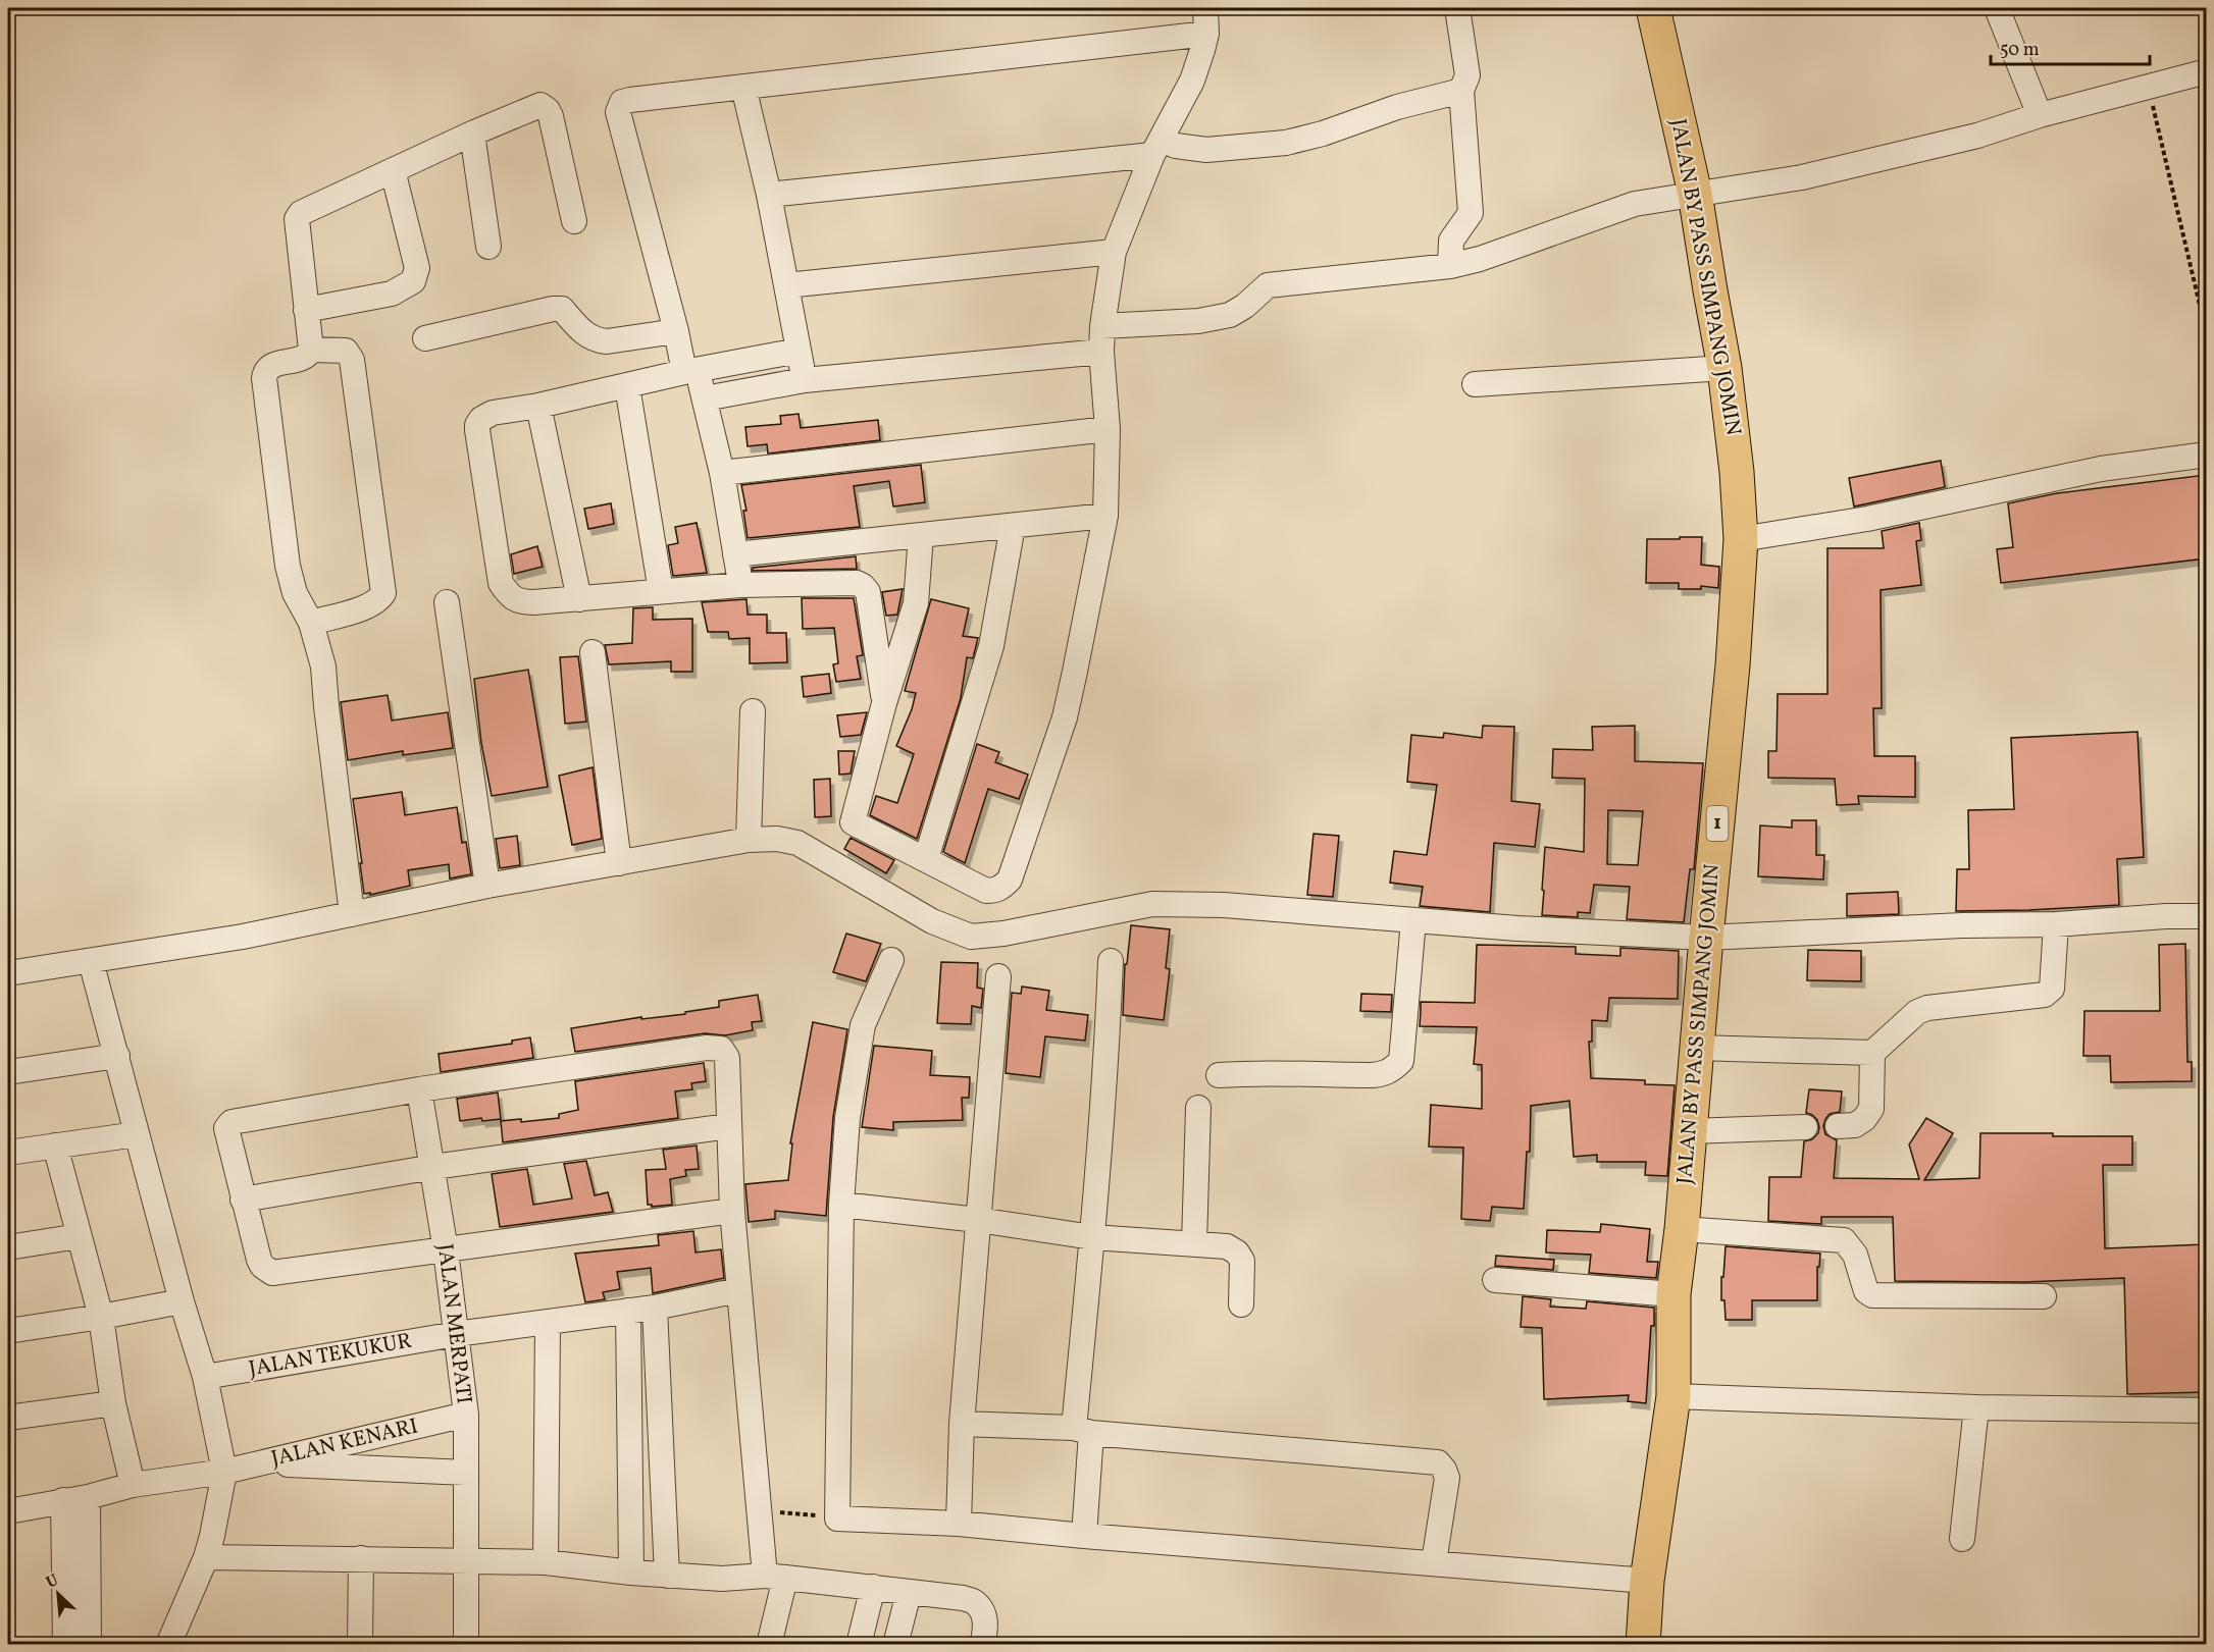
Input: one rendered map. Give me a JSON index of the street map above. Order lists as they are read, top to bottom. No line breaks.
{"streets":{"highway":["JALAN BY PASS SIMPANG JOMIN","1"],"street":["JALAN MERPATI","JALAN TEKUKUR","JALAN KENARI"]},"crossings":[["JALAN MERPATI","JALAN TEKUKUR"],["JALAN MERPATI","JALAN KENARI"]],"scale_bar":"50 m","north":"top left"}
